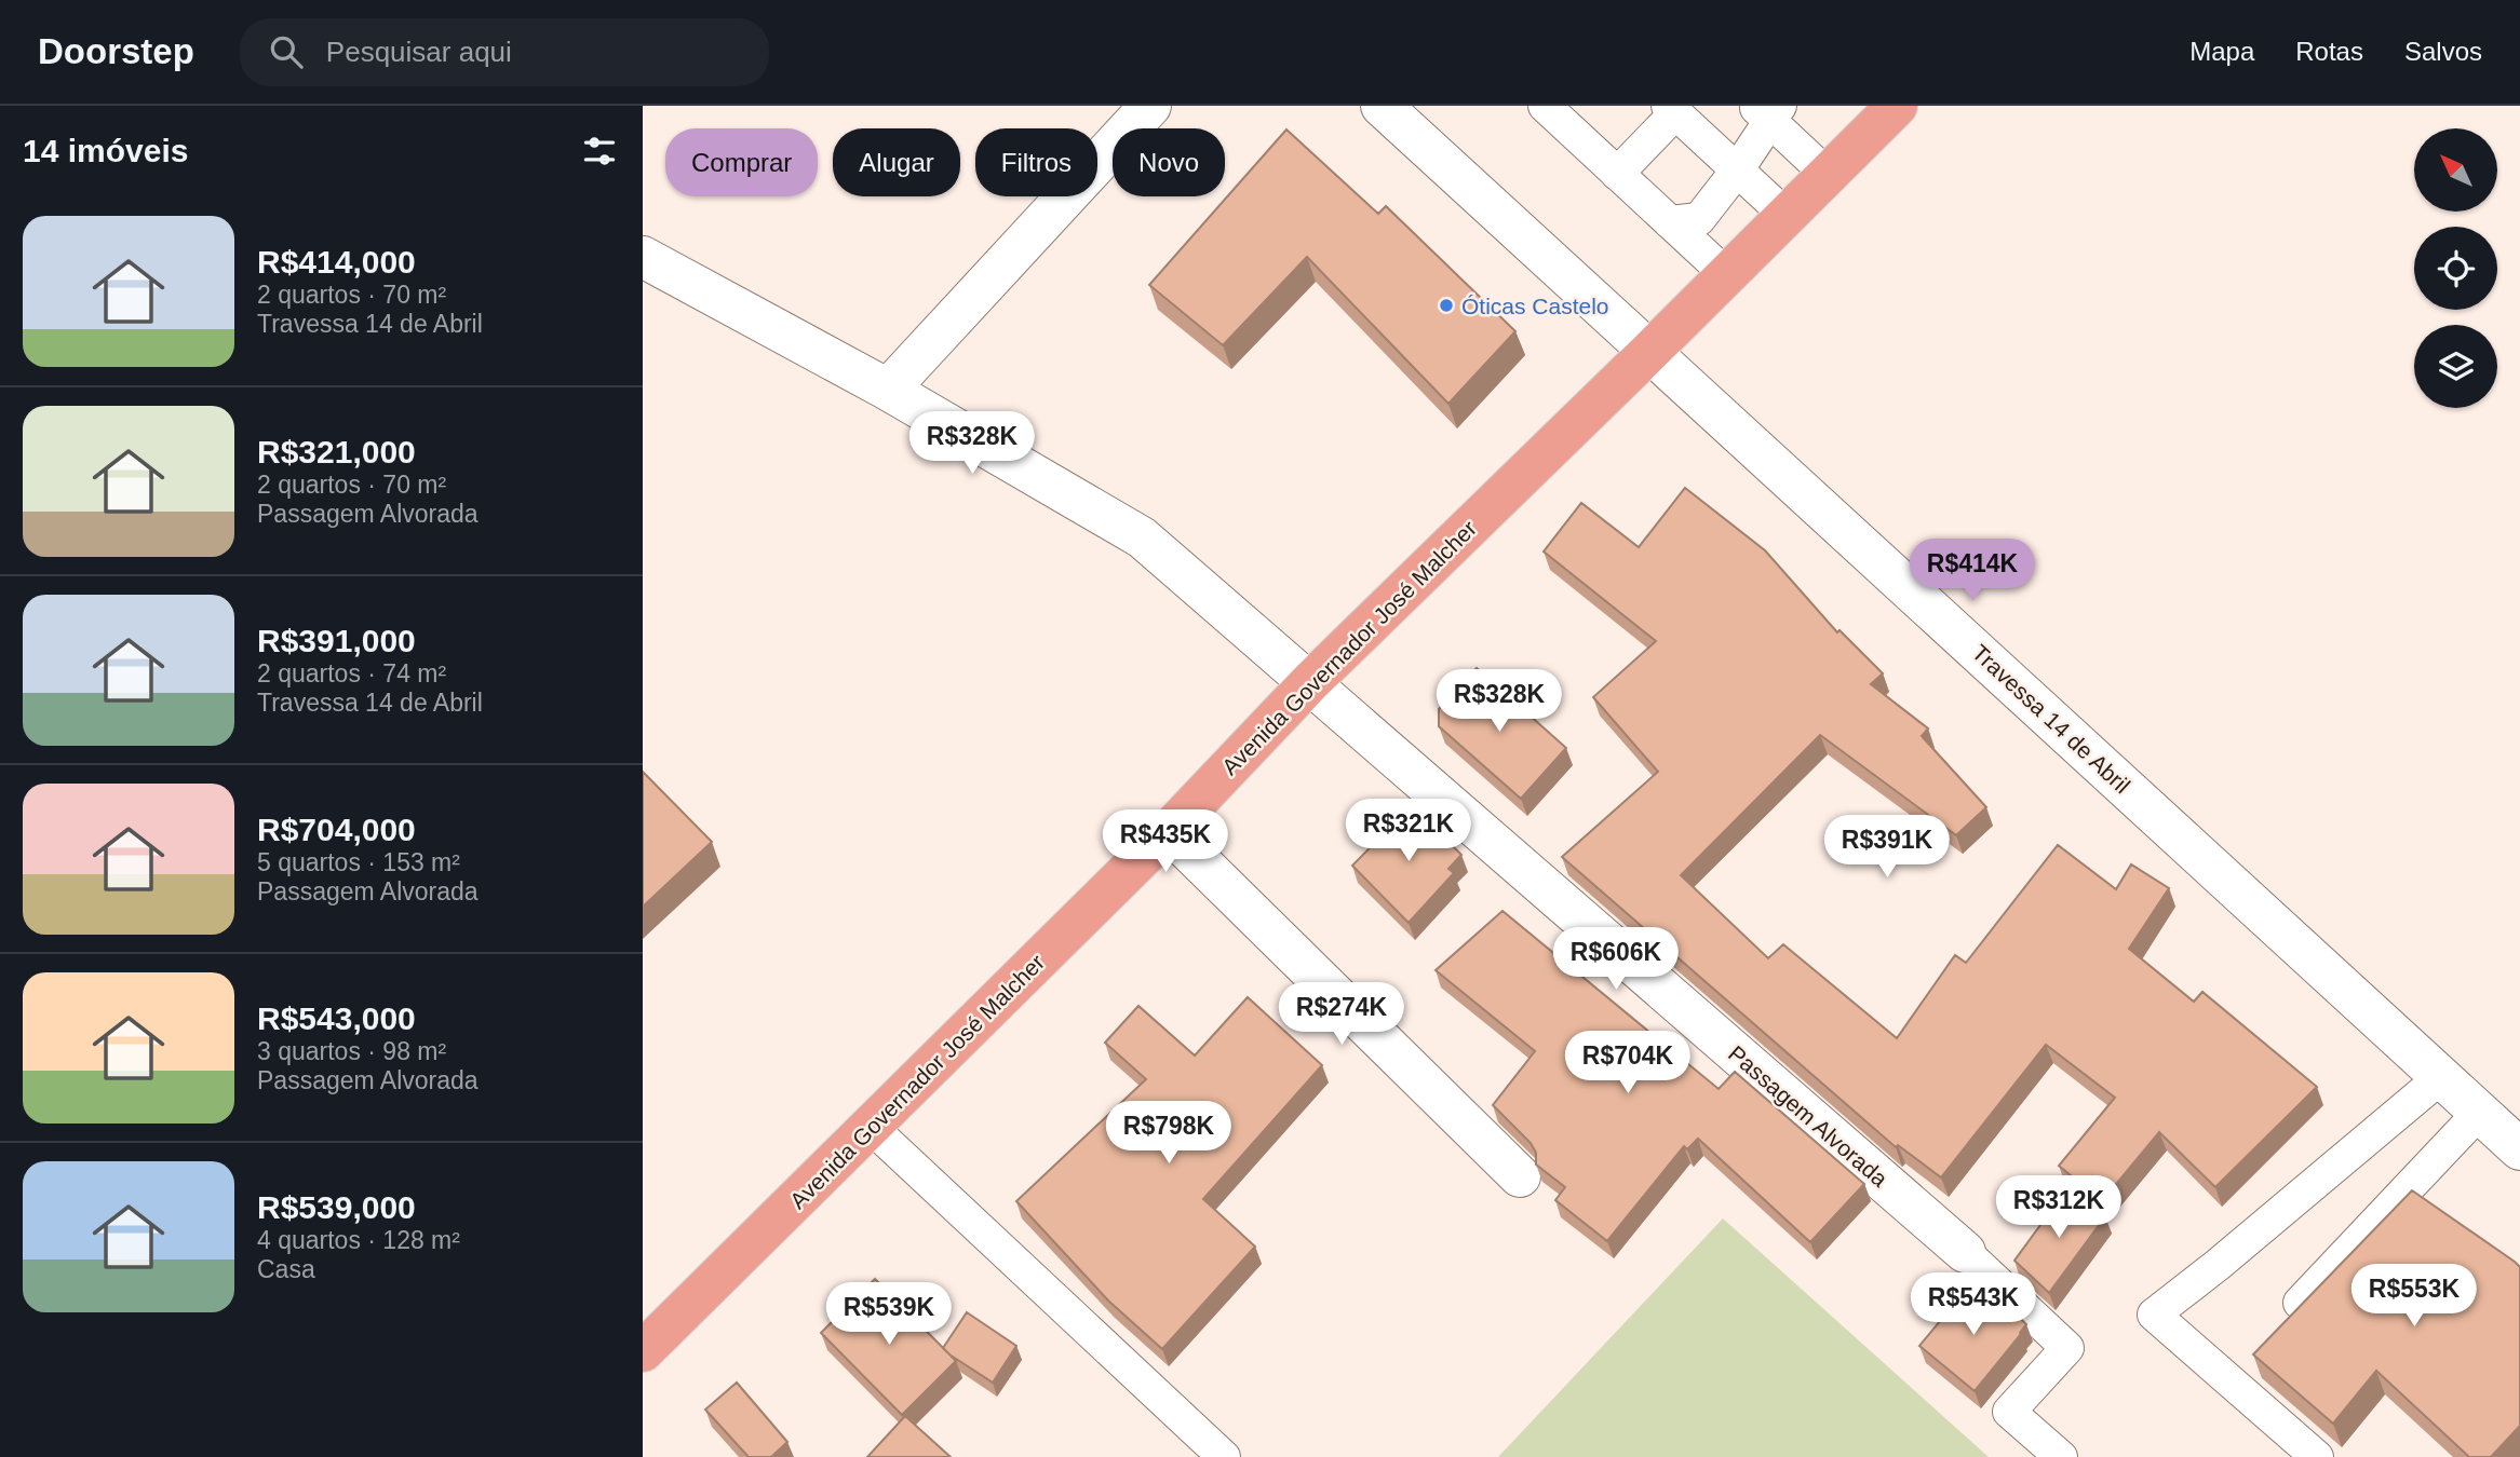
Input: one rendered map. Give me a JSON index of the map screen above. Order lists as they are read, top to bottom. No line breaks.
{"streets":{"main road":["Avenida Governador José Malcher"],"street":["Travessa 14 de Abril","Passagem Alvorada"]},"crossings":[["Avenida Governador José Malcher","Travessa 14 de Abril"],["Avenida Governador José Malcher","Passagem Alvorada"]],"places":["Óticas Castelo"],"north":"top left","page":{"header":"Doorstep","search":"Pesquisar aqui","nav":["Mapa","Rotas","Salvos"],"heading":"14 imóveis","chip":["Comprar","Alugar","Filtros","Novo"],"list":[{"name":"R$414,000","note":"2 quartos · 70 m² · Travessa 14 de Abril"},{"name":"R$321,000","note":"2 quartos · 70 m² · Passagem Alvorada"},{"name":"R$391,000","note":"2 quartos · 74 m² · Travessa 14 de Abril"},{"name":"R$704,000","note":"5 quartos · 153 m² · Passagem Alvorada"},{"name":"R$543,000","note":"3 quartos · 98 m² · Passagem Alvorada"},{"name":"R$539,000","note":"4 quartos · 128 m² · Casa"}],"price":["R$328K","R$414K","R$328K","R$321K","R$435K","R$391K","R$606K","R$274K","R$704K","R$798K","R$312K","R$553K","R$543K","R$539K"]}}
